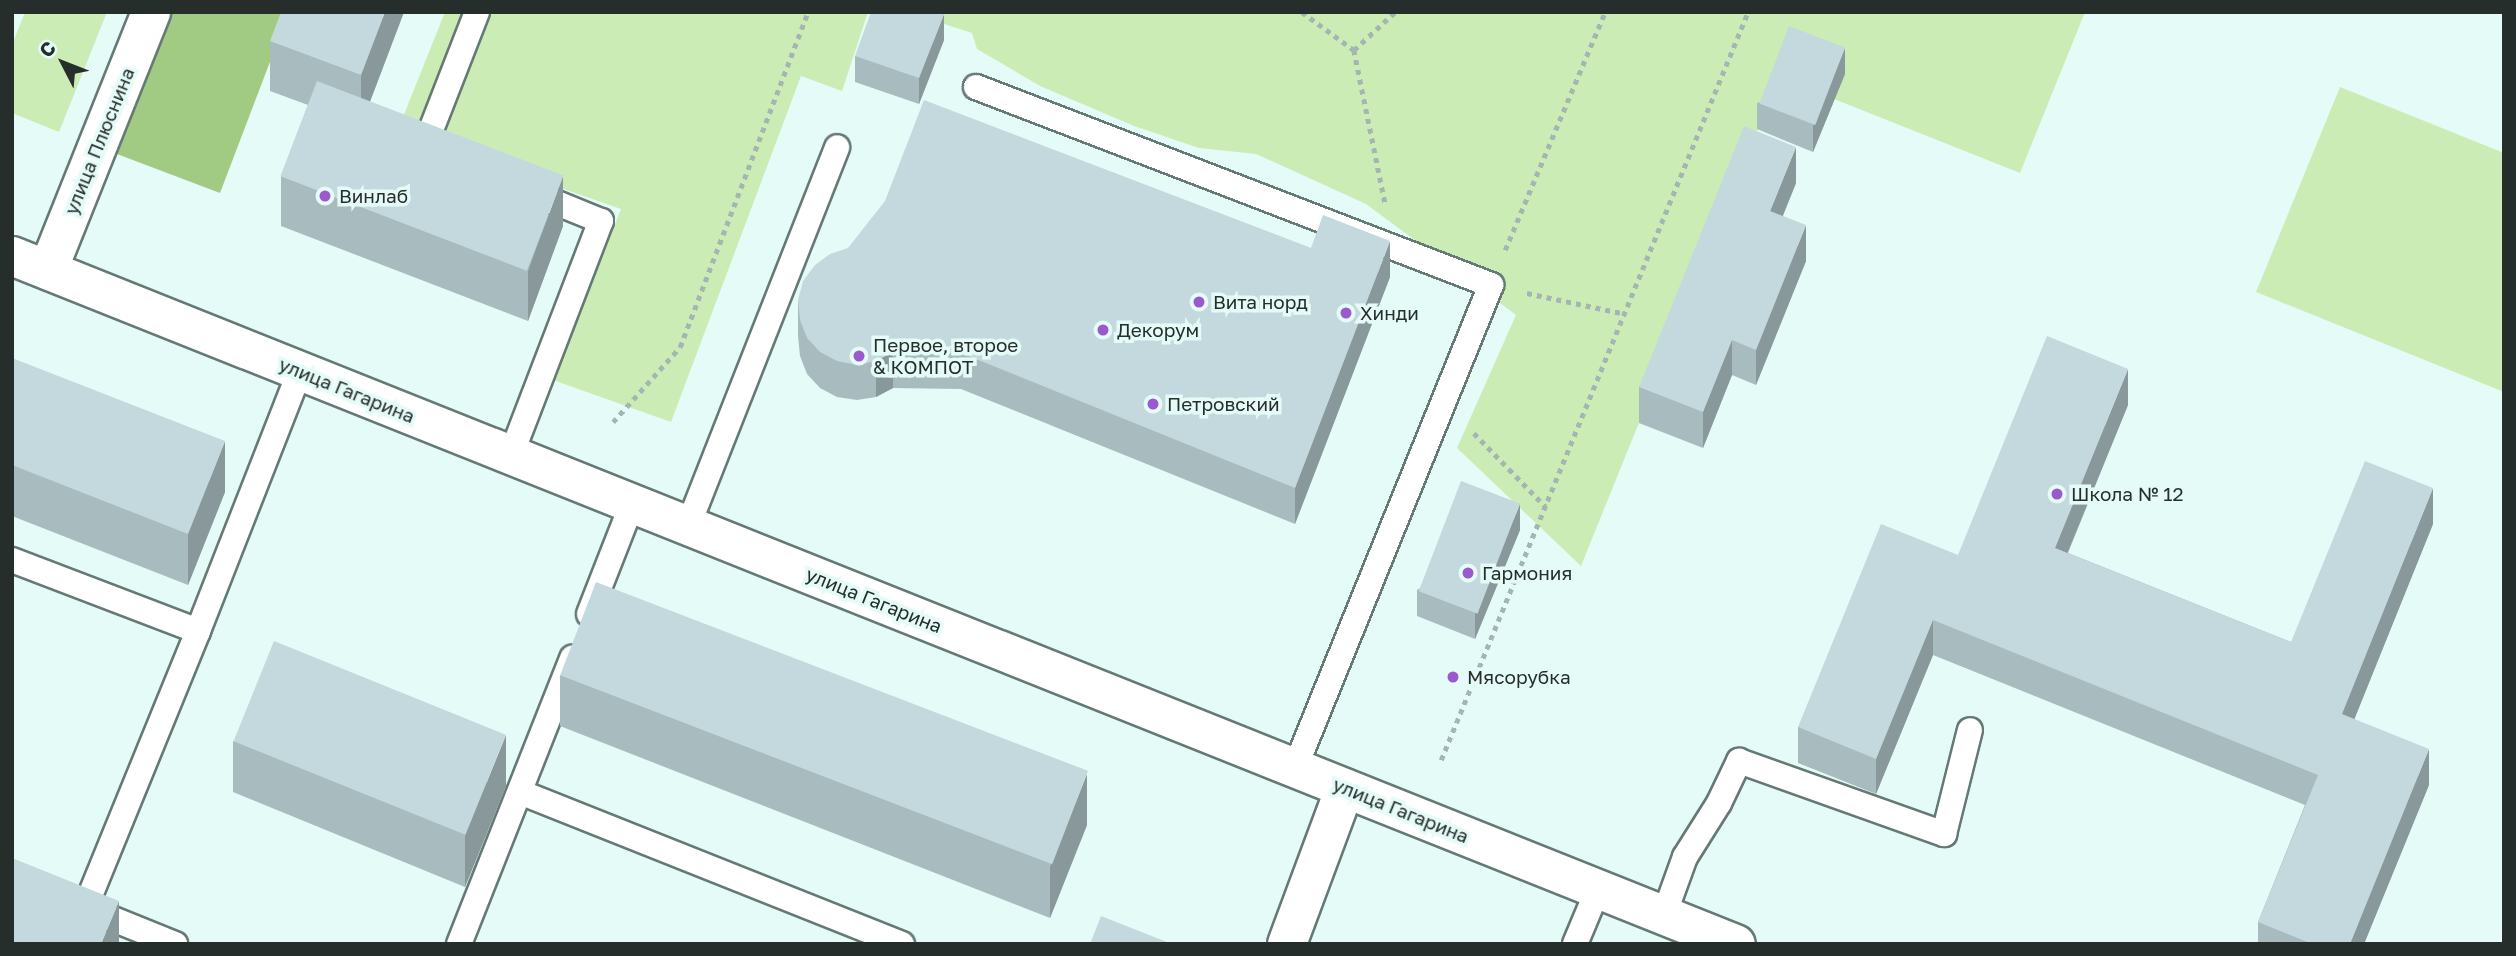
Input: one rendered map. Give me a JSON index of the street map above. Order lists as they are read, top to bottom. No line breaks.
{"streets":{"street":["улица Плюснина","улица Гагарина"]},"crossings":[["улица Плюснина","улица Гагарина"]],"places":["Винлаб","Вита норд","Хинди","Декорум","Первое, второе & КОМПОТ","Петровский","Школа № 12","Гармония","Мясорубка"],"north":"top left"}
